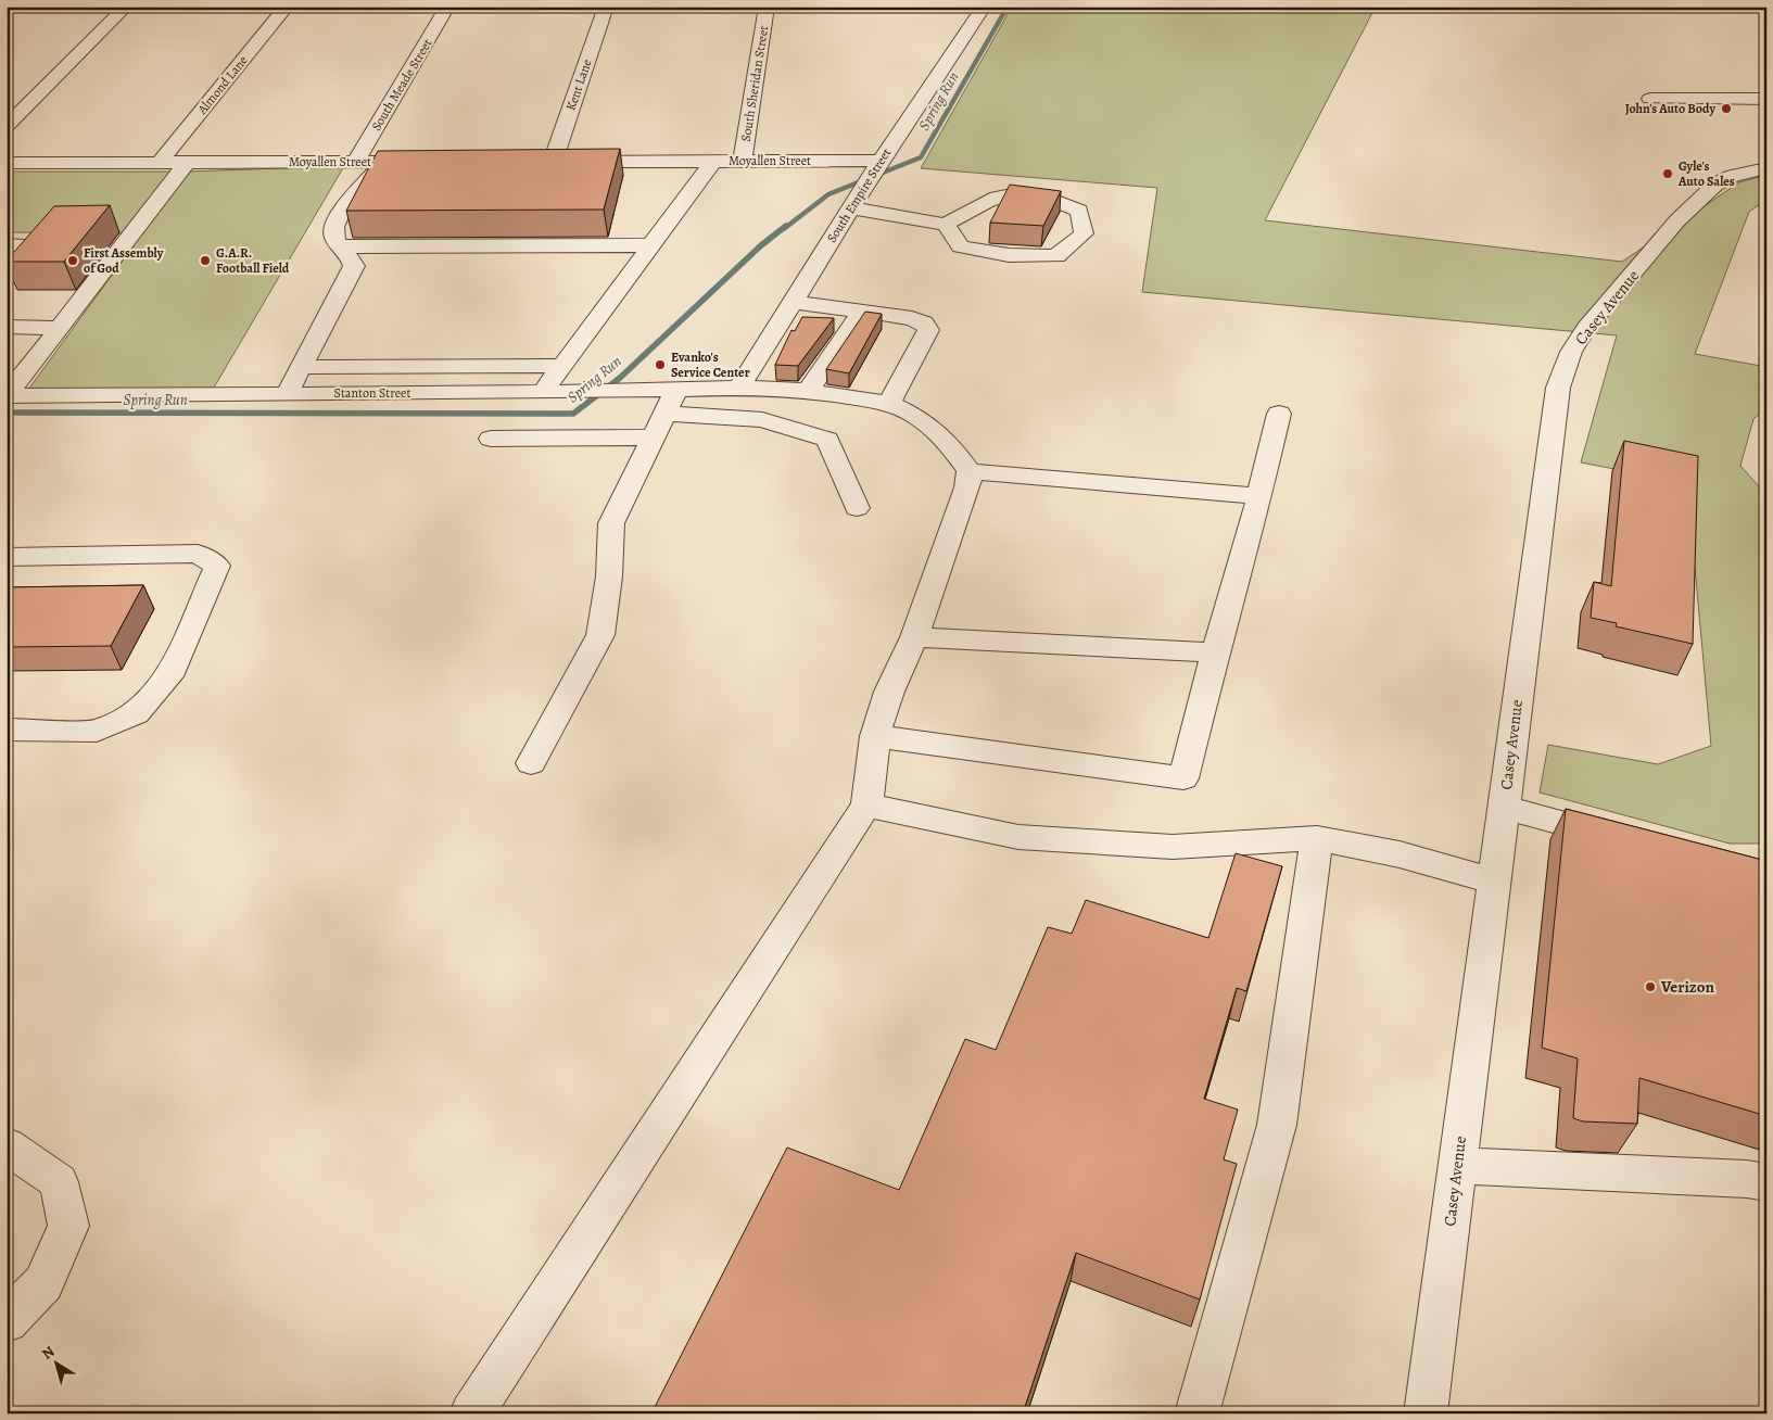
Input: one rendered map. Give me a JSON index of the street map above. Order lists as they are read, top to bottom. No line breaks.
{"streets":{"street":["South Sheridan Street","Almond Lane","South Meade Street","Kent Lane","Moyallen Street","South Empire Street","Casey Avenue","Stanton Street"]},"crossings":[["South Sheridan Street","Moyallen Street"],["Almond Lane","Moyallen Street"],["South Meade Street","Moyallen Street"],["Kent Lane","Moyallen Street"],["Moyallen Street","South Empire Street"],["South Empire Street","Stanton Street"]],"water":["Spring Run"],"places":["John's Auto Body","Gyle's Auto Sales","First Assembly of God","G.A.R. Football Field","Evanko's Service Center","Verizon"],"north":"top left"}
